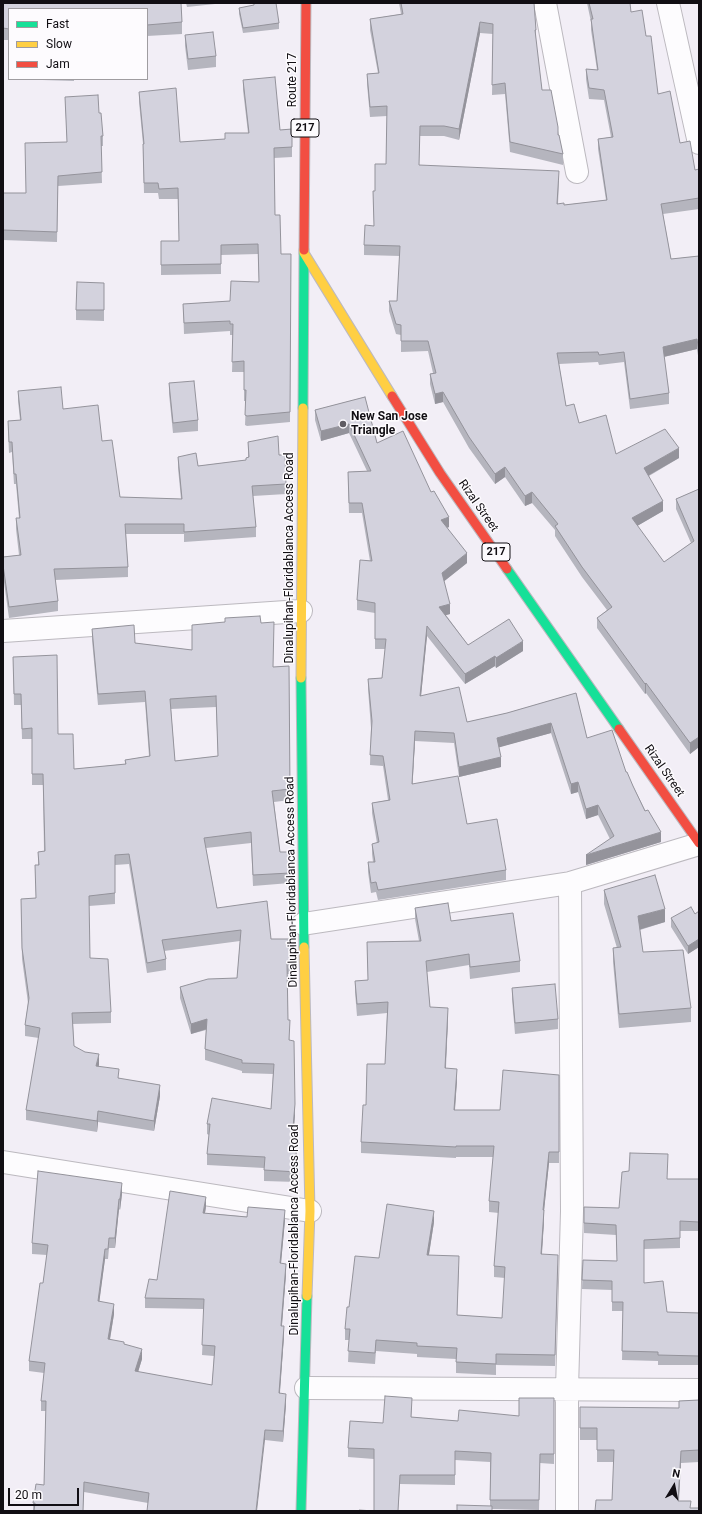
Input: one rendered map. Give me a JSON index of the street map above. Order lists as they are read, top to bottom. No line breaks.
{"streets":{"main road":["Route 217","217","Rizal Street","Dinalupihan-Floridablanca Access Road"]},"crossings":[["Route 217","Rizal Street"],["Route 217","Dinalupihan-Floridablanca Access Road"],["Rizal Street","Dinalupihan-Floridablanca Access Road"]],"places":["New San Jose Triangle"],"legend":["Fast","Slow","Jam"],"scale_bar":"20 m","north":"top"}
